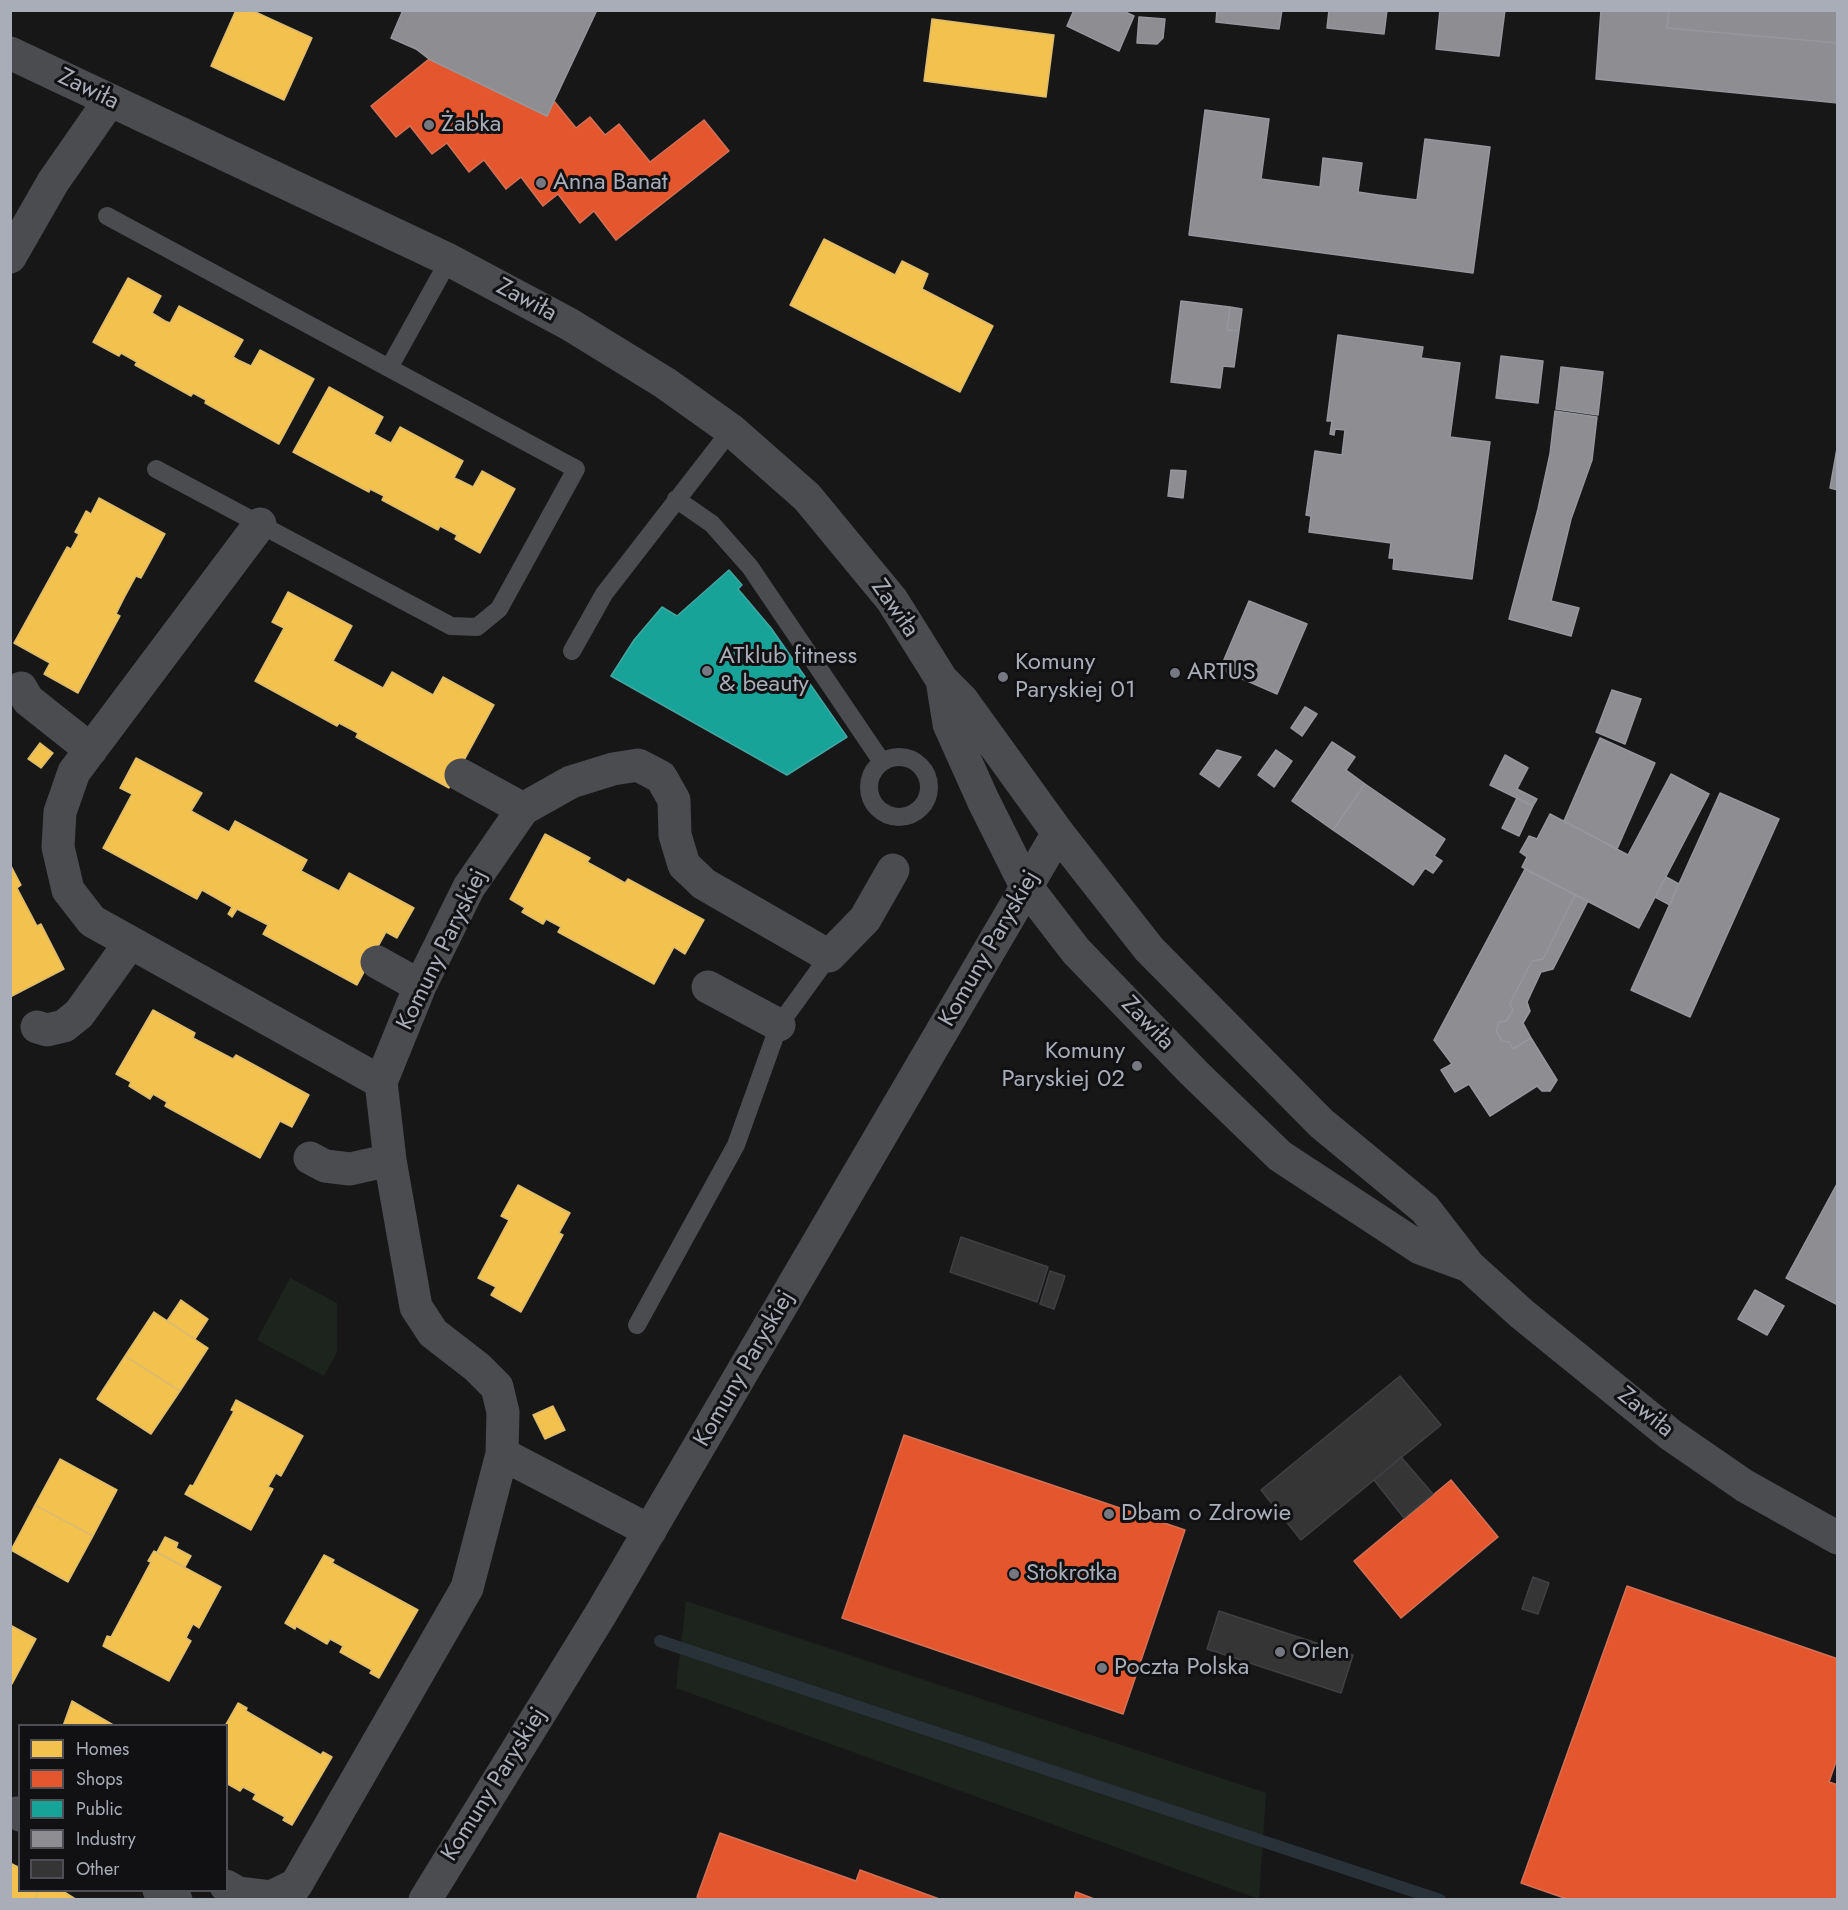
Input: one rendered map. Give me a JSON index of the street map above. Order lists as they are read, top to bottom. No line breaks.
{"streets":{"street":["Zawiła","Komuny Paryskiej"]},"crossings":[["Zawiła","Komuny Paryskiej"]],"places":["Żabka","Anna Banat","ATklub fitness & beauty","ARTUS","Komuny Paryskiej 01","Komuny Paryskiej 02","Dbam o Zdrowie","Stokrotka","Orlen","Poczta Polska"],"legend":["Homes","Shops","Public","Industry","Other"]}
